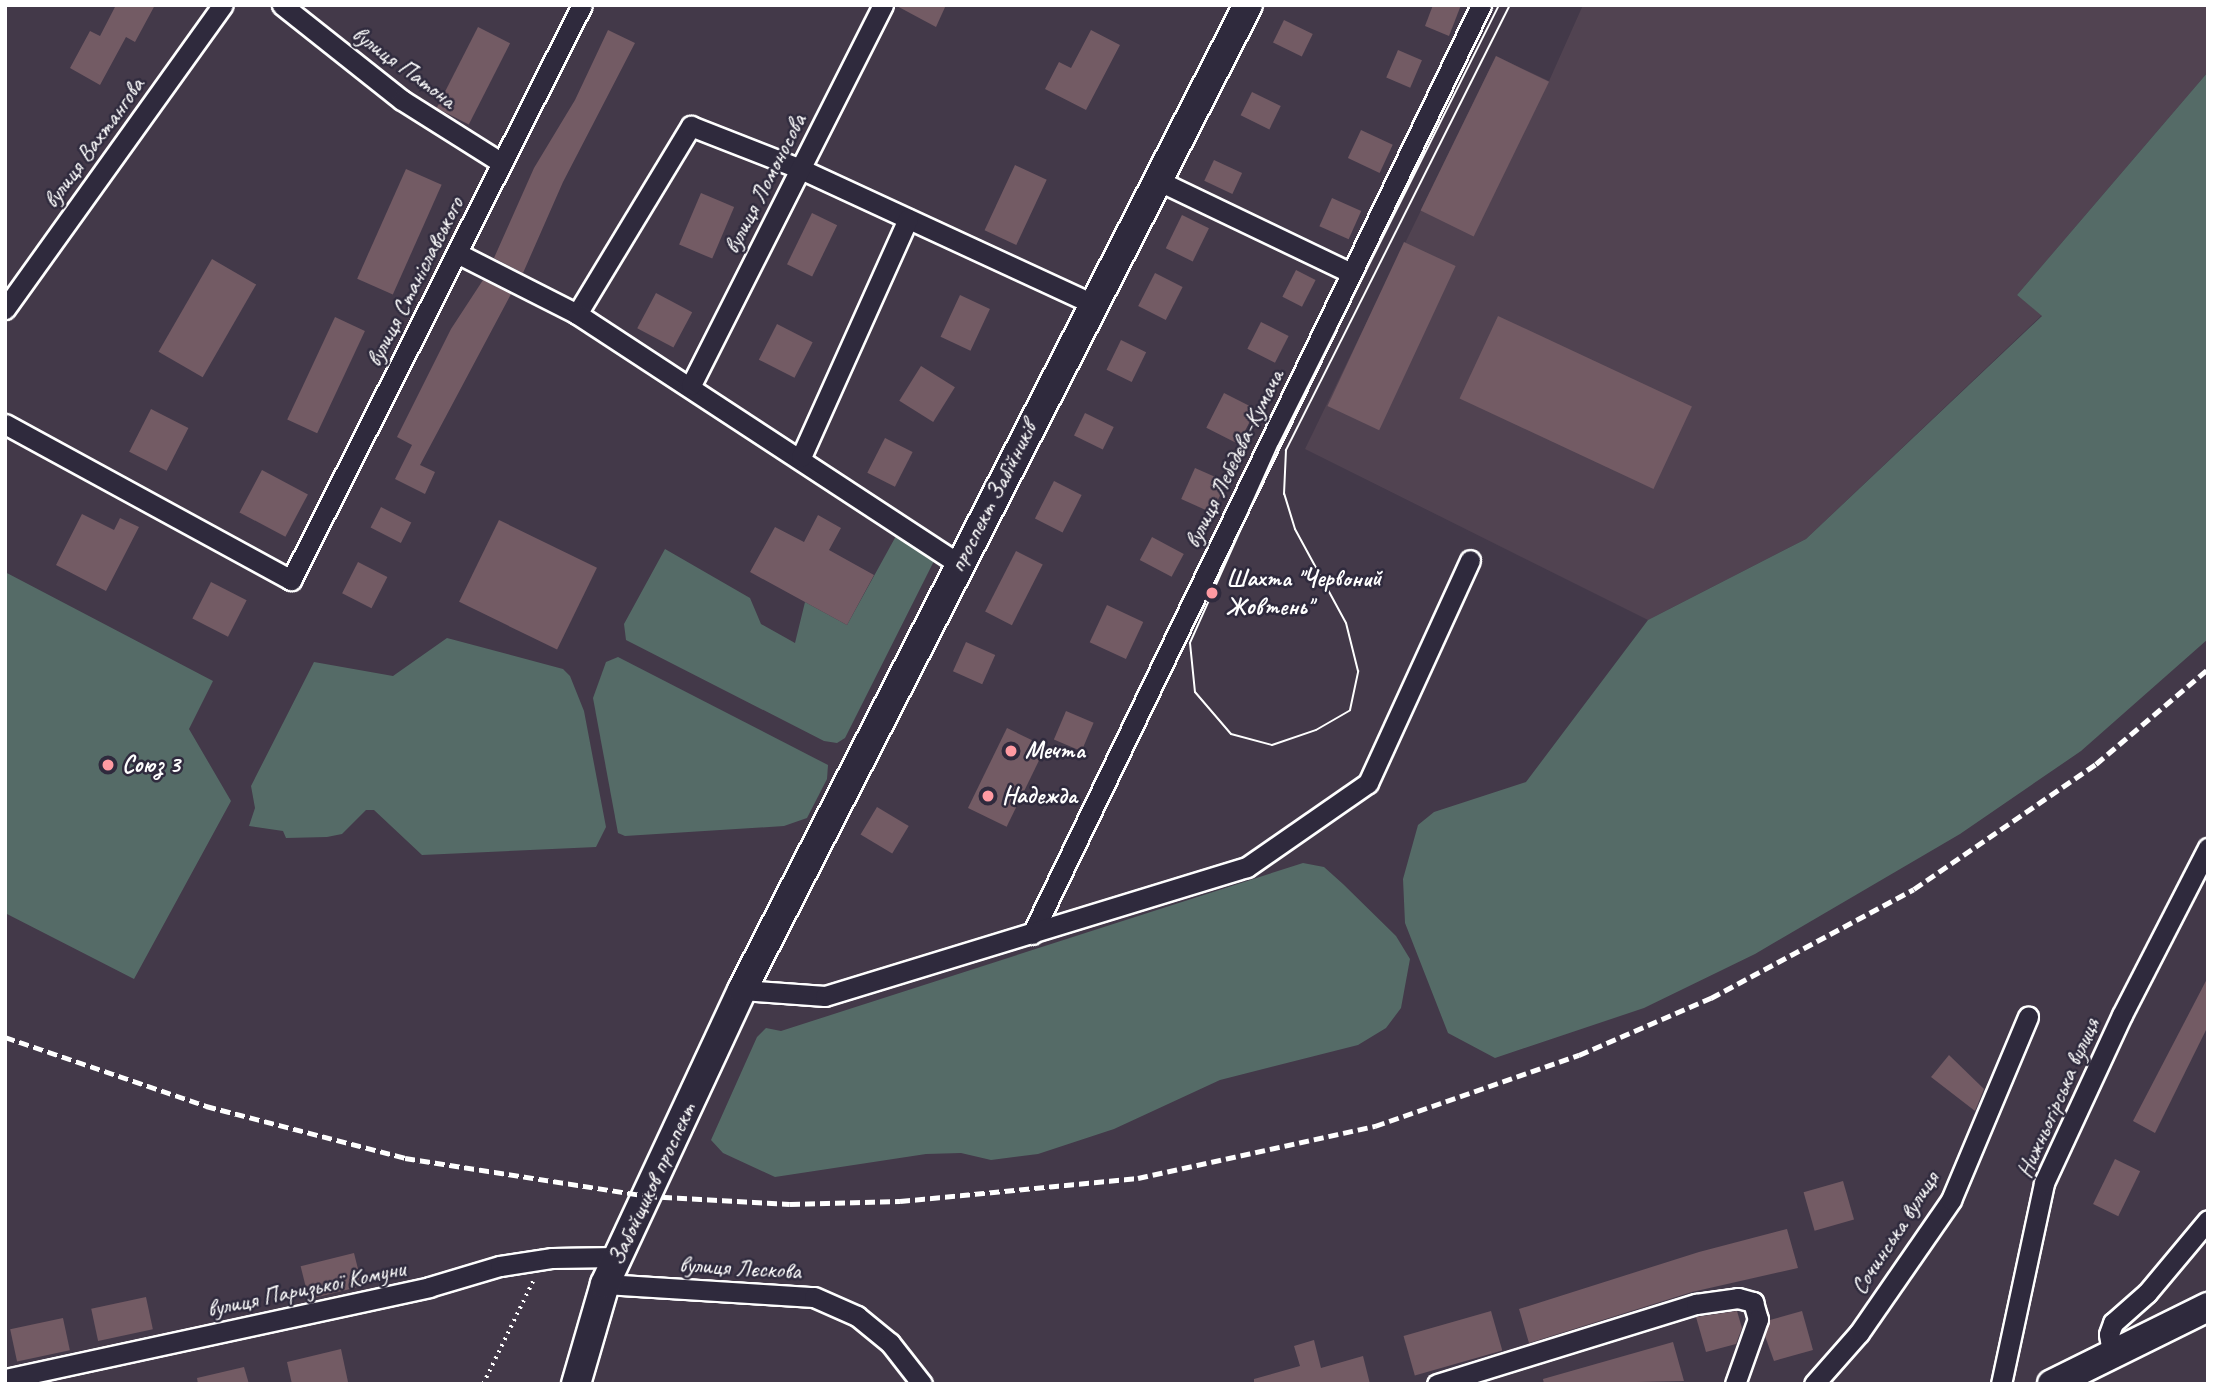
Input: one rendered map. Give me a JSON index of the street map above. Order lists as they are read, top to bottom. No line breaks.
{"streets":{"main road":["проспект Забійників","Забойщиков проспект"],"street":["вулиця Патона","вулиця Вахтангова","вулиця Ломоносова","вулиця Станіславського","вулиця Лебедєва-Кумача","Нижньогірська вулиця","Сочинська вулиця","вулиця Лєскова","вулиця Паризької Комуни"]},"crossings":[["вулиця Патона","вулиця Станіславського"],["проспект Забійників","Забойщиков проспект"],["Забойщиков проспект","вулиця Лєскова"],["Забойщиков проспект","вулиця Паризької Комуни"]],"places":["Шахта \"Червоний Жовтень\"","Мечта","Союз 3","Надежда"]}
